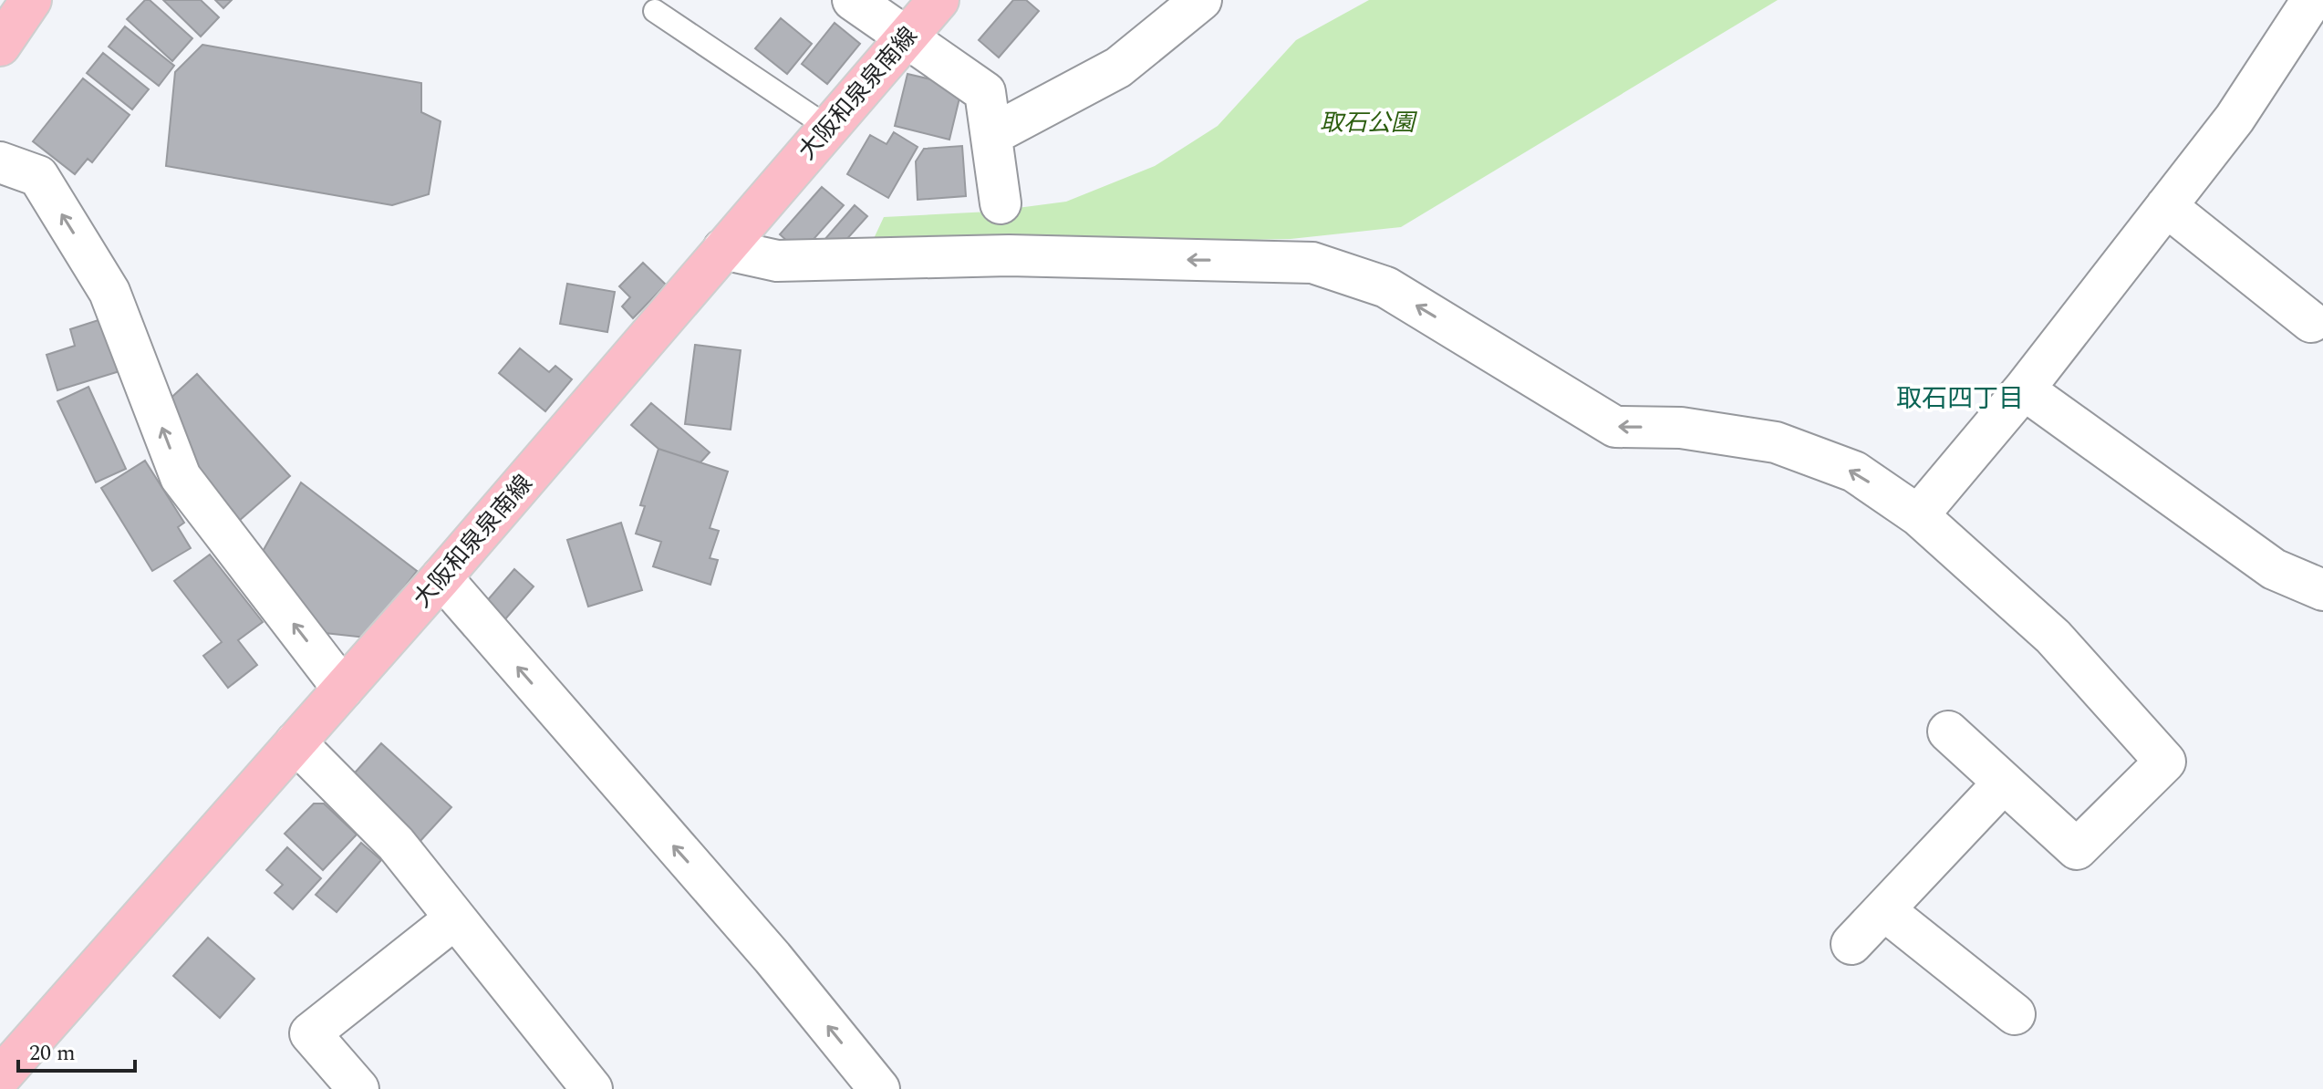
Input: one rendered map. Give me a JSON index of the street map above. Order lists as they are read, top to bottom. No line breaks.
{"streets":{"main road":["大阪和泉泉南線"]},"districts":["取石四丁目"],"parks":["取石公園"],"scale_bar":"20 m"}
